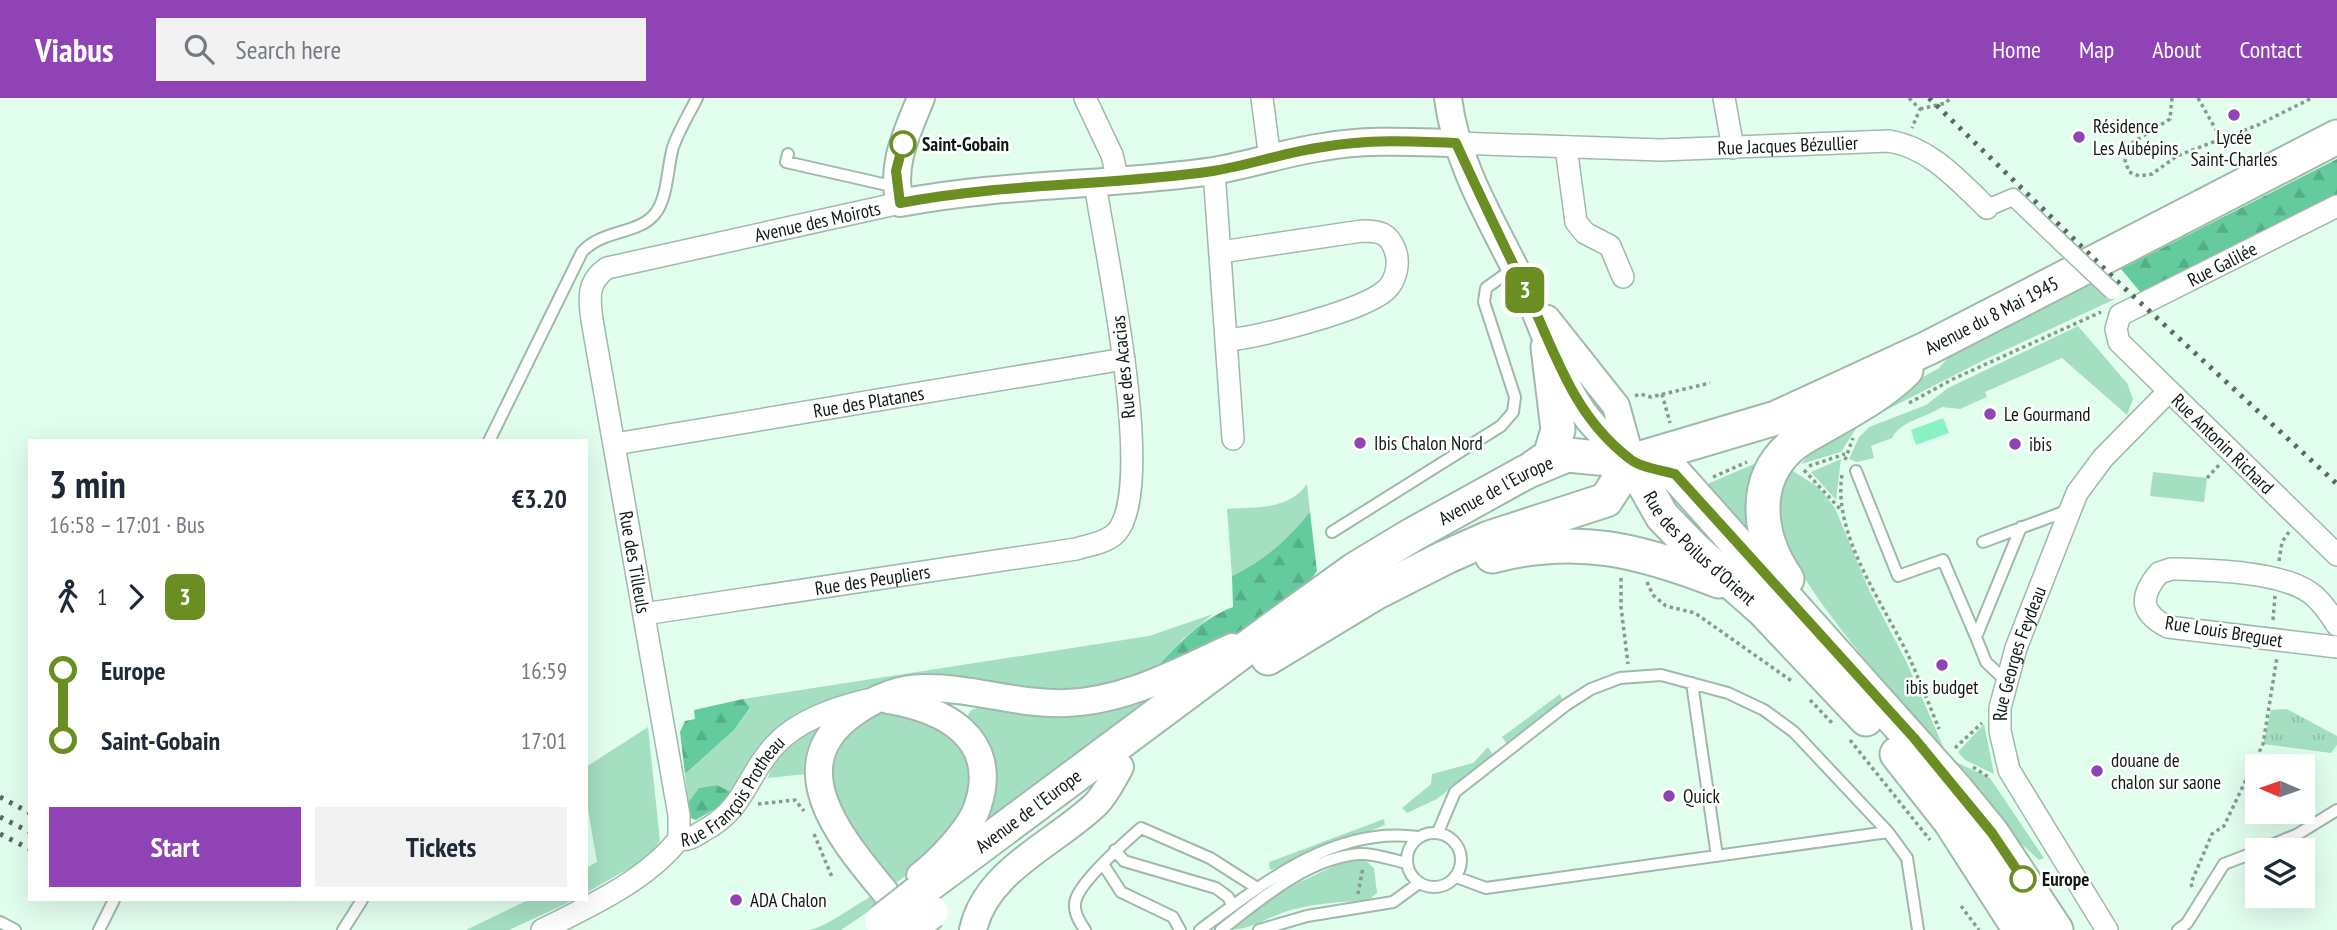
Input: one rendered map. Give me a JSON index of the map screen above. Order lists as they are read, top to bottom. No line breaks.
{"streets":{"main road":["Avenue du 8 Mai 1945","Avenue de l'Europe","Rue des Poilus d'Orient"],"street":["Rue Jacques Bézullier","Avenue des Moirots","Rue Galilée","Rue des Acacias","Rue des Platanes","Rue Antonin Richard","Rue des Tilleuls","Rue des Peupliers","Rue Louis Breguet","Rue Georges Feydeau","Rue François Protheau"]},"crossings":[["Rue Jacques Bézullier","Avenue des Moirots"],["Rue Jacques Bézullier","Rue des Acacias"],["Avenue des Moirots","Rue des Acacias"],["Avenue des Moirots","Rue des Tilleuls"],["Rue Galilée","Rue Antonin Richard"],["Avenue du 8 Mai 1945","Avenue de l'Europe"],["Avenue du 8 Mai 1945","Rue des Poilus d'Orient"],["Rue des Acacias","Rue des Platanes"],["Rue des Acacias","Rue des Peupliers"],["Rue des Platanes","Rue des Tilleuls"],["Rue Antonin Richard","Rue Georges Feydeau"],["Avenue de l'Europe","Rue des Poilus d'Orient"],["Avenue de l'Europe","Rue François Protheau"],["Rue des Tilleuls","Rue des Peupliers"],["Rue des Tilleuls","Rue François Protheau"]],"places":["Lycée Saint-Charles","Résidence Les Aubépins","Saint-Gobain","Le Gourmand","Ibis Chalon Nord","ibis","ibis budget","douane de chalon sur saone","Quick","Europe","ADA Chalon"],"lines":["bus line 3"],"north":"left","page":{"header":"Viabus","search":"Search here","nav":["Home","Map","About","Contact"],"on_map":"3","heading":["3 min","16:58 – 17:01 · Bus","€3.20"],"legs":["1","3"],"list":[{"name":"Europe","value":"16:59"},{"name":"Saint-Gobain","value":"17:01"}],"buttons":["Start","Tickets"]}}
